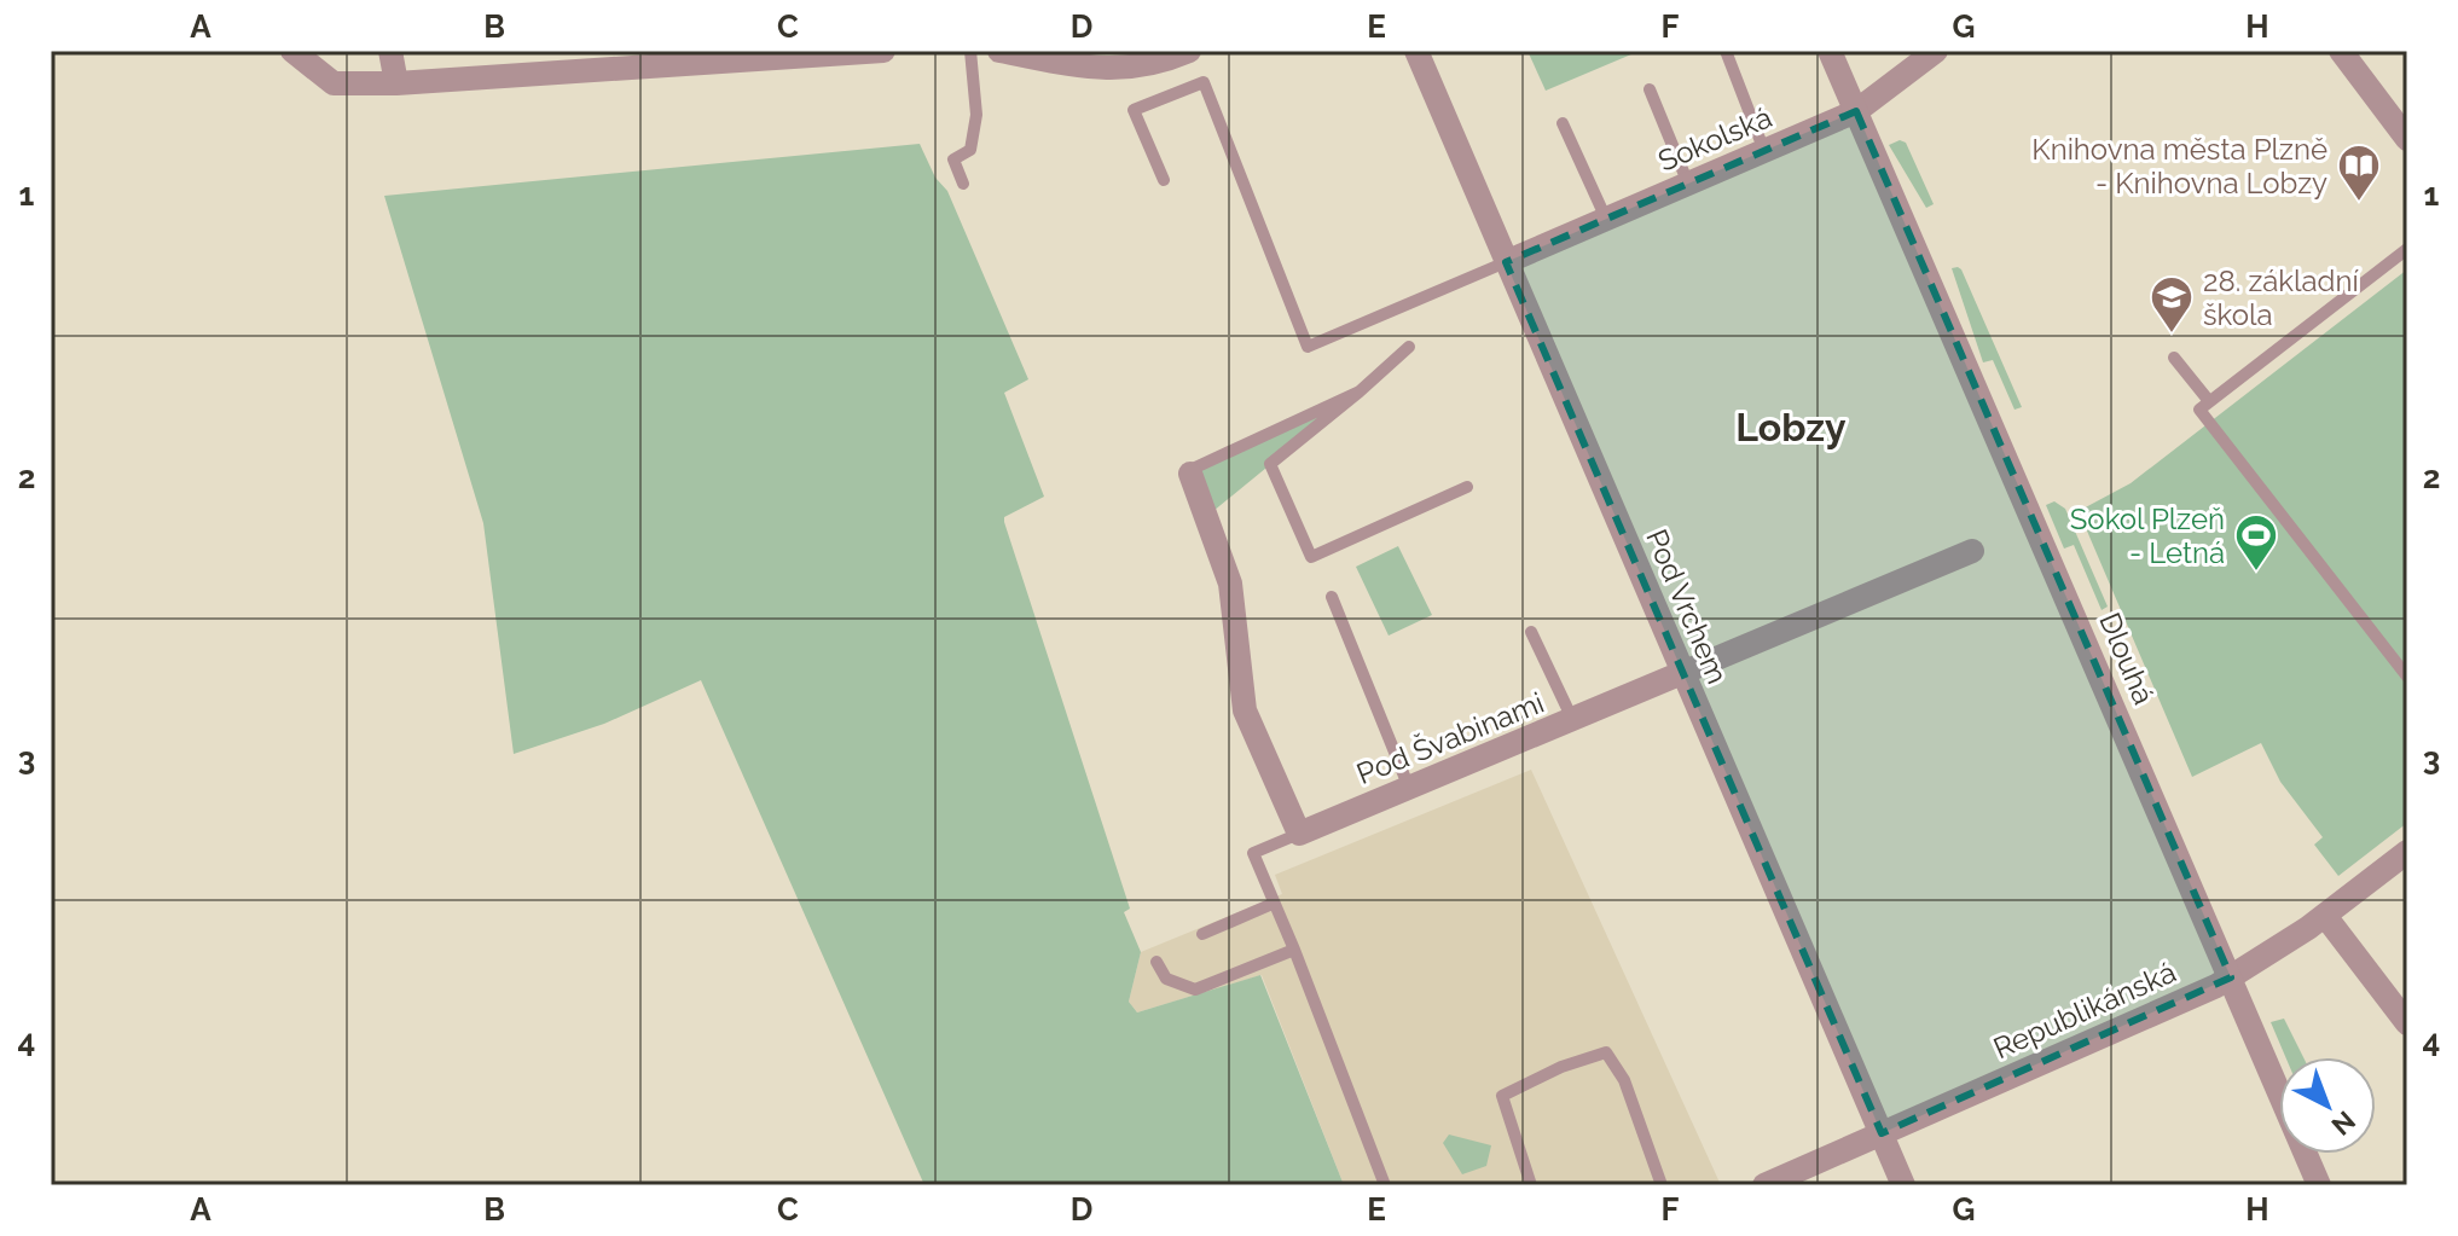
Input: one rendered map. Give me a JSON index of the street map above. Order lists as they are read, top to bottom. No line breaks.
{"streets":{"street":["Sokolská","Pod Vrchem","Dlouhá","Pod Švabinami","Republikánská"]},"crossings":[["Sokolská","Pod Vrchem"],["Sokolská","Dlouhá"],["Pod Vrchem","Pod Švabinami"],["Pod Vrchem","Republikánská"],["Dlouhá","Republikánská"]],"districts":["Lobzy"],"places":{"library":["Knihovna města Plzně - Knihovna Lobzy"],"school or university":["28. základní škola"],"sports":["Sokol Plzeň - Letná"]},"north":"bottom right","grid":{"columns":["A","B","C","D","E","F","G","H"],"rows":["1","2","3","4"]}}
